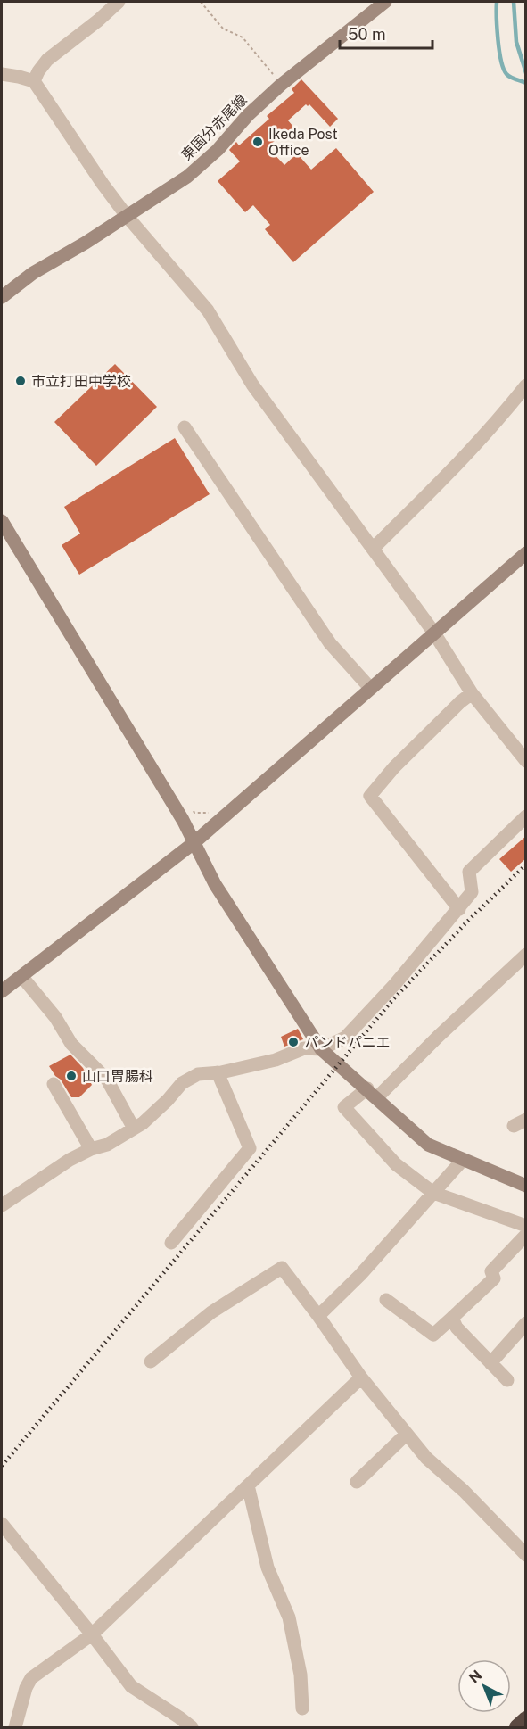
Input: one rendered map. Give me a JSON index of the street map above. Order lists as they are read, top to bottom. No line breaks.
{"streets":{"street":["東国分赤尾線"]},"places":["Ikeda Post Office","市立打田中学校","パンドパニエ","山口胃腸科"],"scale_bar":"50 m","north":"top left"}
